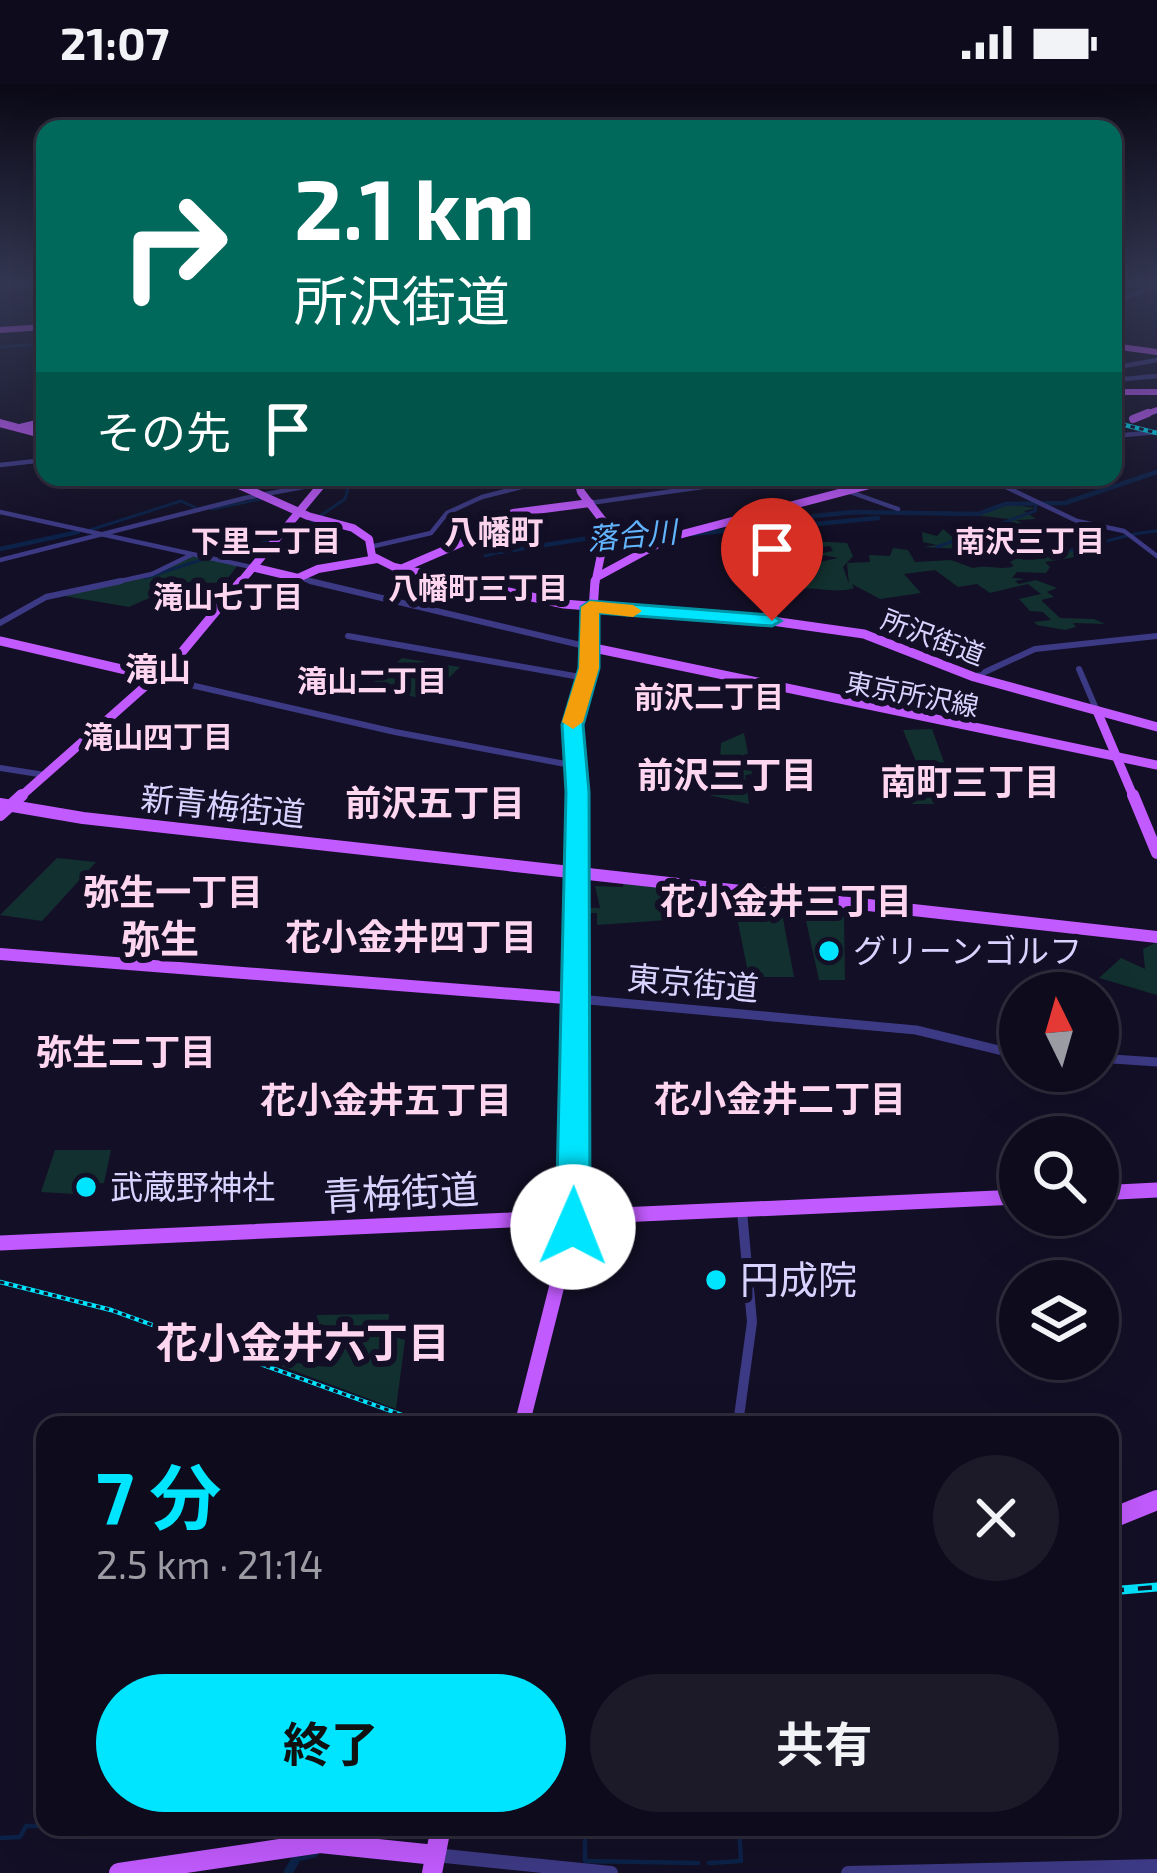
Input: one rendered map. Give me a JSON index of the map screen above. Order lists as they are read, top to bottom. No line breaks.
{"streets":{"main road":["所沢街道","東京所沢線","新青梅街道","東京街道","青梅街道"]},"districts":["八幡町","下里二丁目","南沢三丁目","八幡町三丁目","滝山七丁目","滝山","滝山二丁目","前沢二丁目","滝山四丁目","前沢三丁目","南町三丁目","前沢五丁目","弥生一丁目","花小金井三丁目","花小金井四丁目","弥生","弥生二丁目","花小金井二丁目","花小金井五丁目","花小金井六丁目"],"water":["落合川"],"places":["グリーンゴルフ","武蔵野神社","円成院"],"north":"top","page":{"status":"21:07","turn":["2.1 km","所沢街道"],"then":"その先","heading":["7 分","2.5 km · 21:14"],"buttons":["終了","共有"]}}
